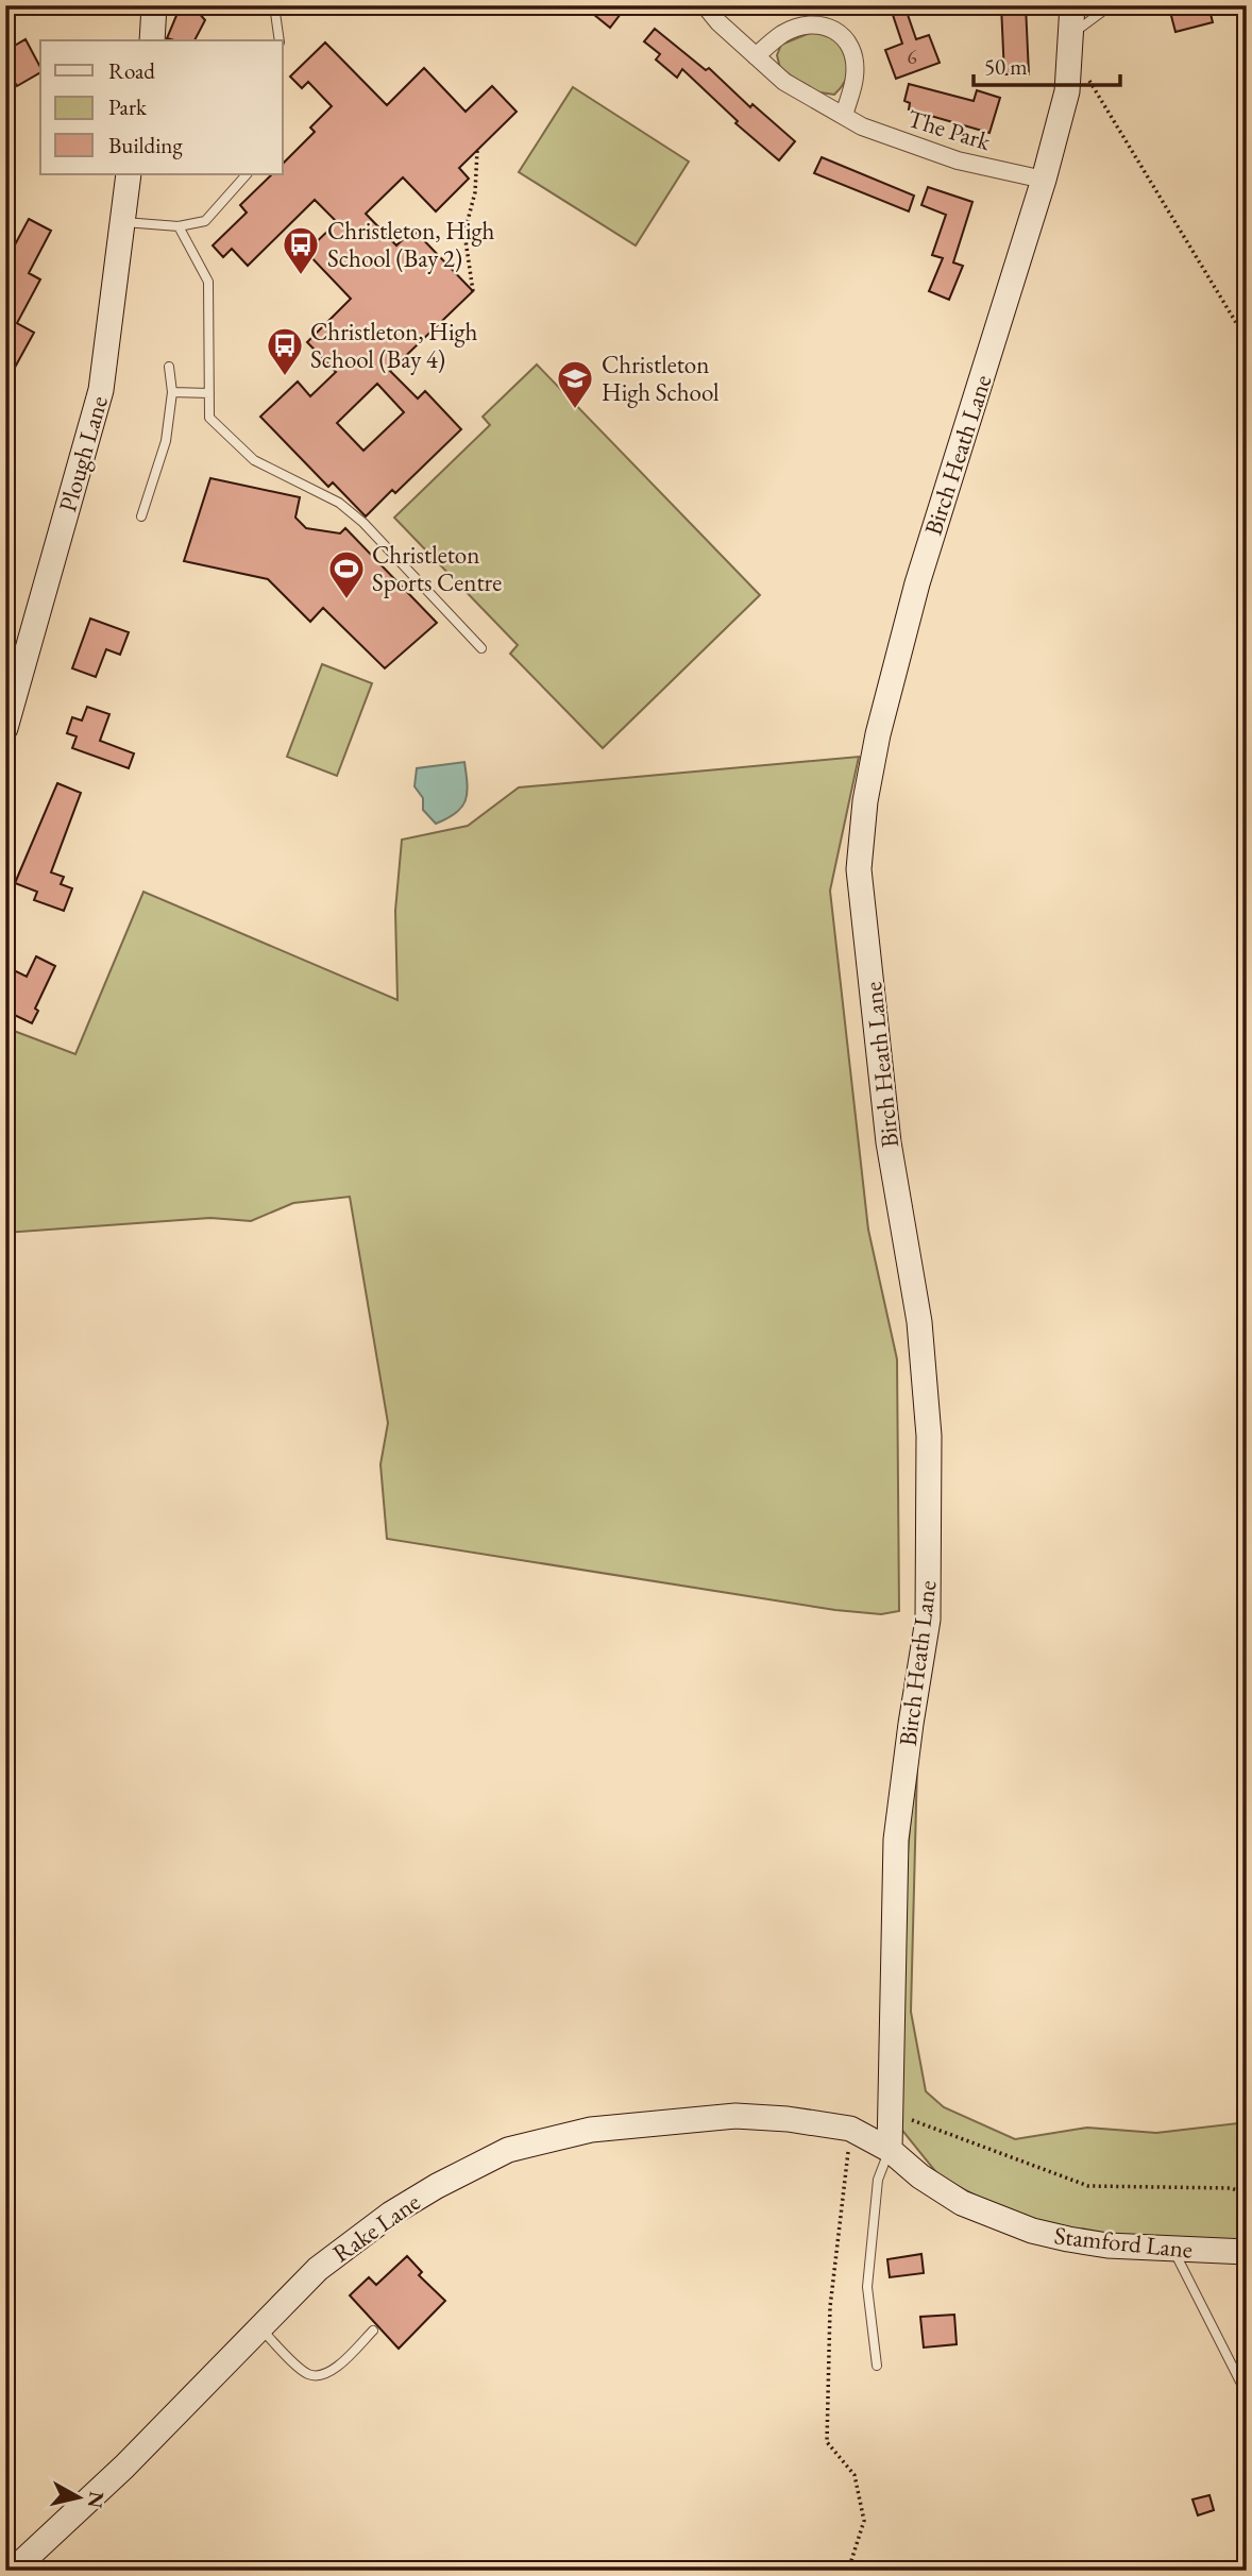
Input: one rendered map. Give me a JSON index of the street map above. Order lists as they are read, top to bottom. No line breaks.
{"streets":{"street":["The Park","Plough Lane","Birch Heath Lane","Rake Lane","Stamford Lane"]},"crossings":[["The Park","Birch Heath Lane"],["Birch Heath Lane","Stamford Lane"],["Rake Lane","Stamford Lane"]],"places":{"bus stop":["Christleton, High School (Bay 2)","Christleton, High School (Bay 4)"],"school or university":["Christleton High School"],"sports":["Christleton Sports Centre"]},"house_numbers":["6"],"legend":["Road","Park","Building"],"scale_bar":"50 m","north":"right"}
